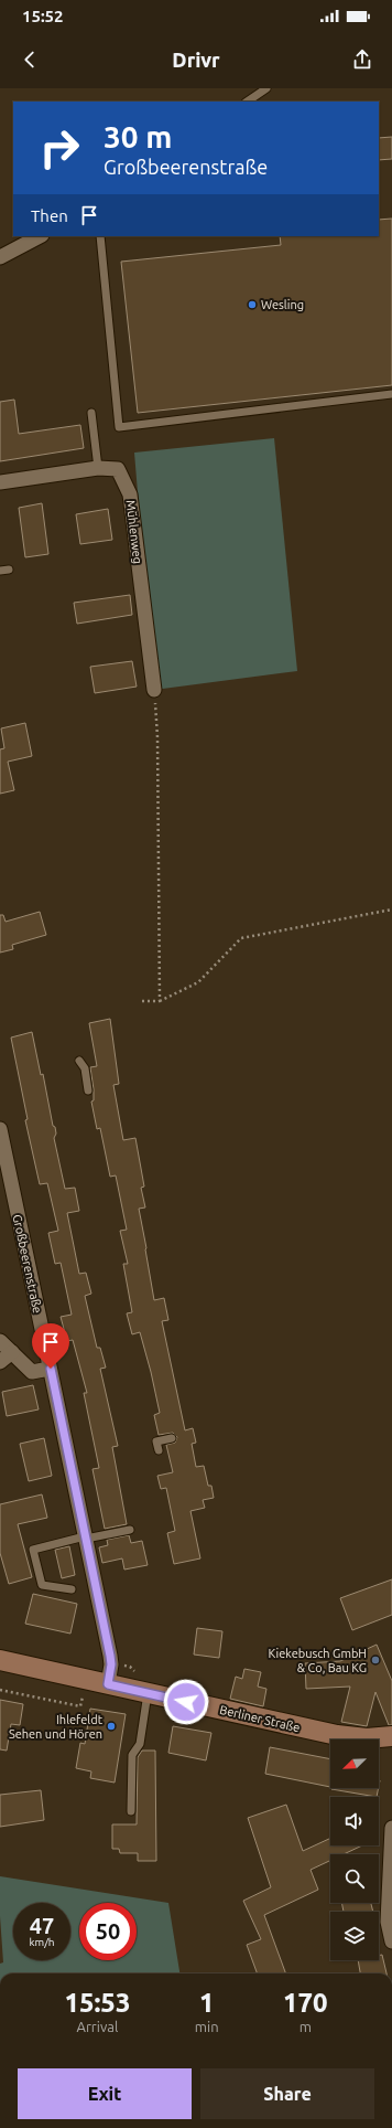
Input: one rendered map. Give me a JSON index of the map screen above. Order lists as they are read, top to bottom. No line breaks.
{"streets":{"main road":["Berliner Straße"],"street":["Mühlenweg","Großbeerenstraße"]},"crossings":[["Großbeerenstraße","Berliner Straße"]],"places":["Wesling","Kiekebusch GmbH & Co, Bau KG","Ihlefeldt Sehen und Hören"],"north":"bottom left","page":{"status":"15:52","header":"Drivr","turn":["30 m","Großbeerenstraße"],"then":"Then","speed":"47 km/h","limit":"50","eta":["15:53","Arrival","1","min","170","m"],"buttons":["Exit","Share"]}}
